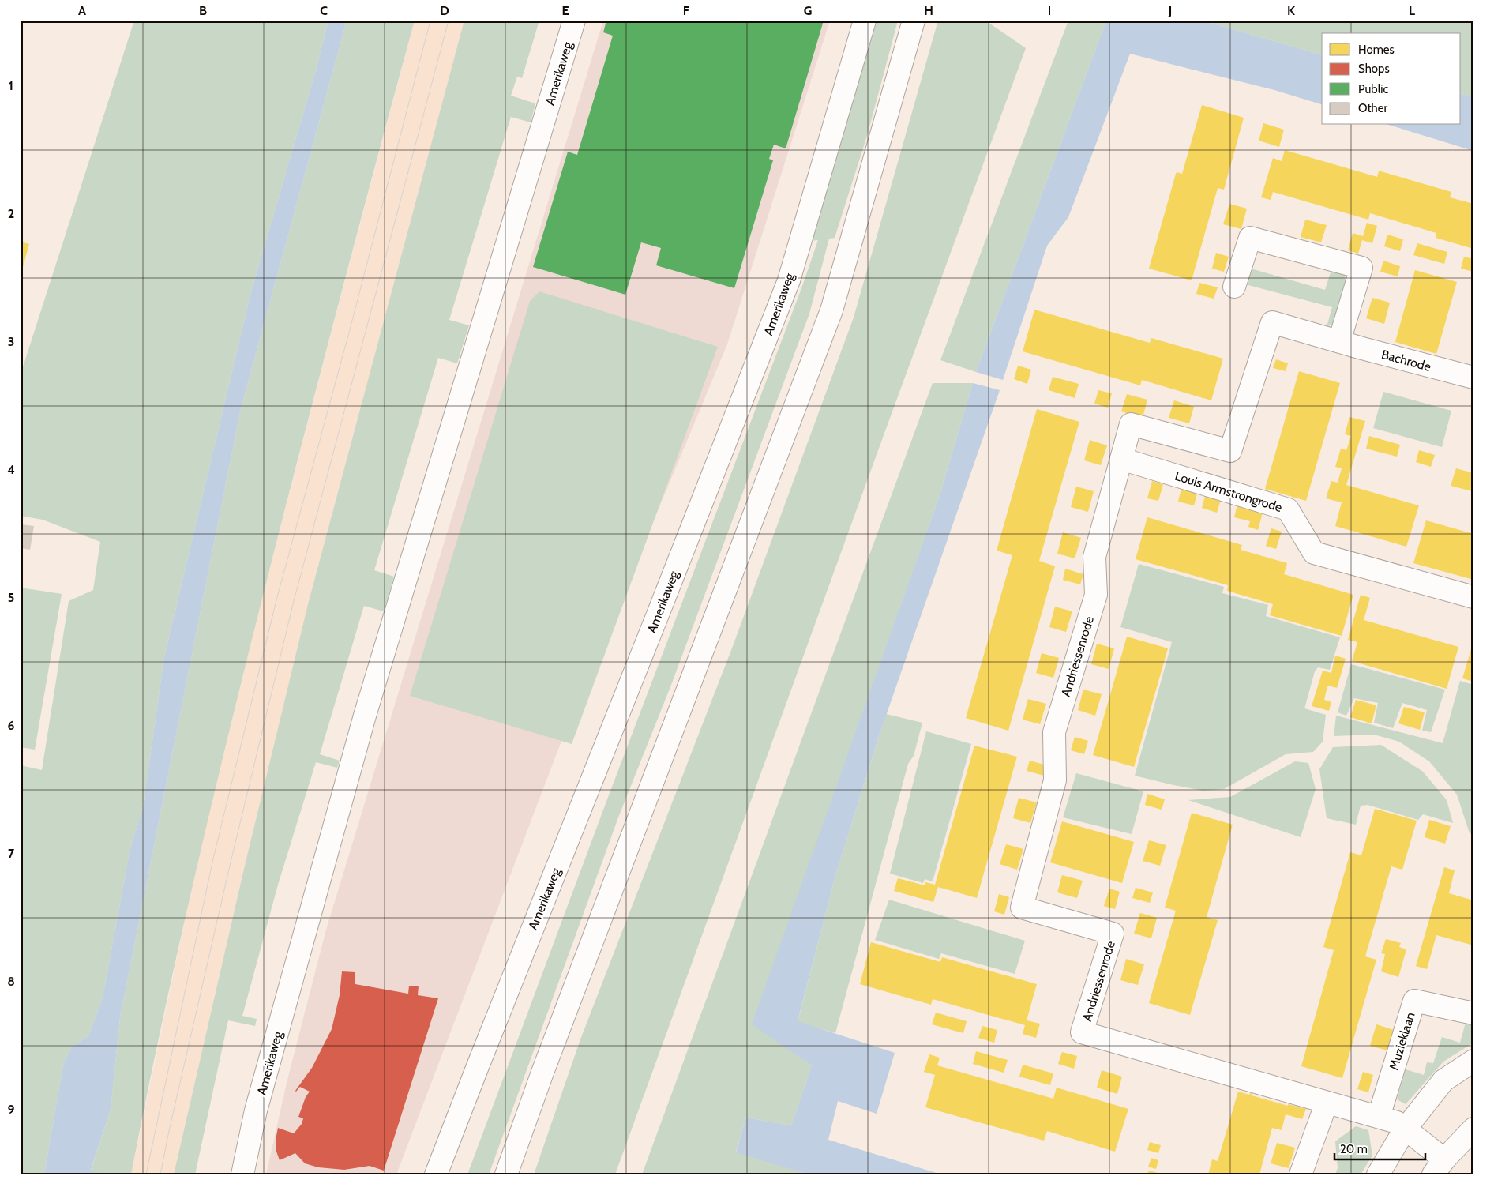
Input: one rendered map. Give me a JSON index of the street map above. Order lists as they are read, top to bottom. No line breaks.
{"streets":{"street":["Amerikaweg","Bachrode","Louis Armstrongrode","Andriessenrode","Muzieklaan"]},"crossings":[["Bachrode","Louis Armstrongrode"],["Bachrode","Andriessenrode"],["Louis Armstrongrode","Andriessenrode"],["Andriessenrode","Muzieklaan"]],"legend":["Homes","Shops","Public","Other"],"scale_bar":"20 m","grid":{"columns":["A","B","C","D","E","F","G","H","I","J","K","L"],"rows":["1","2","3","4","5","6","7","8","9"]}}
